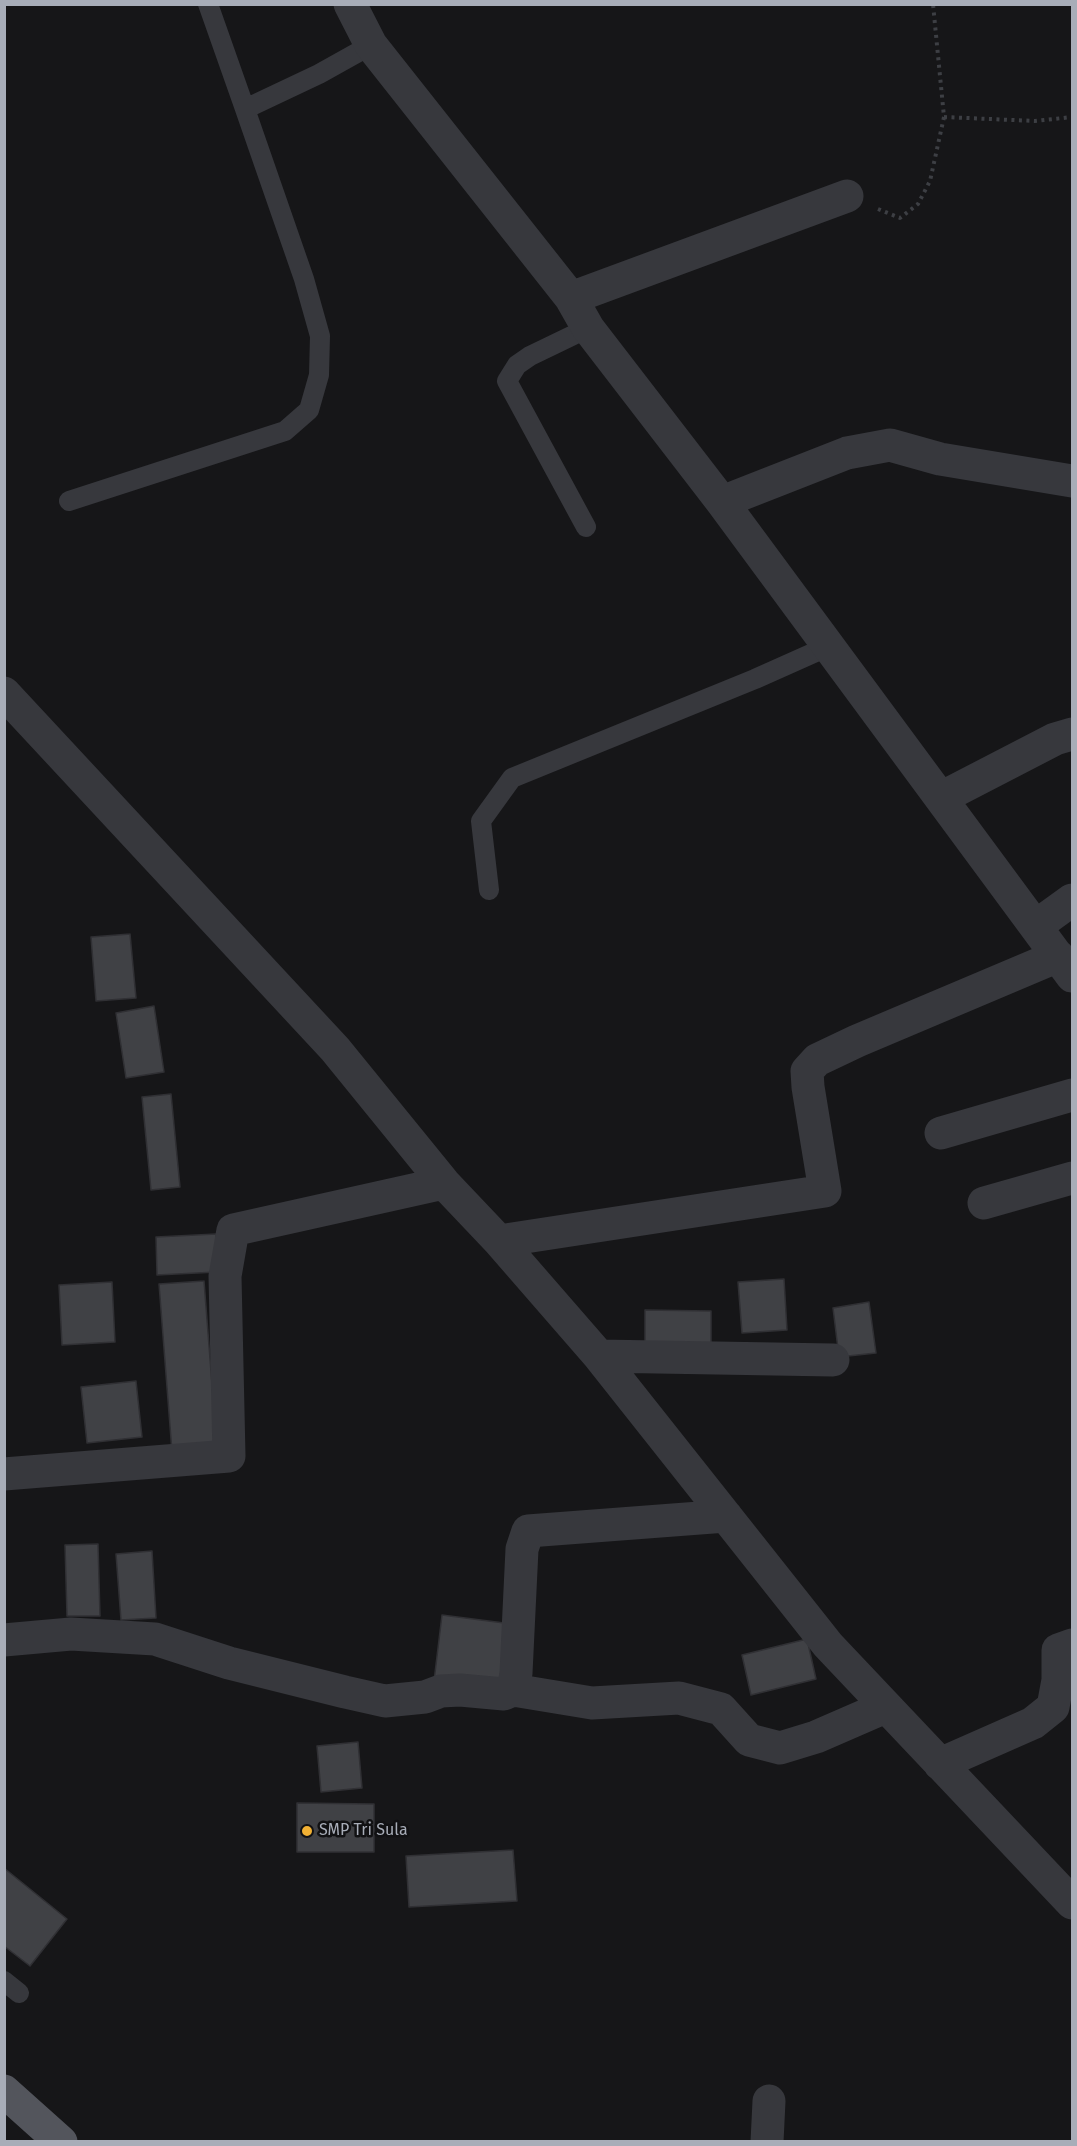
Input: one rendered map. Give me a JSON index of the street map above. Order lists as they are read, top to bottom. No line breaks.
{"places":["SMP Tri Sula"]}
